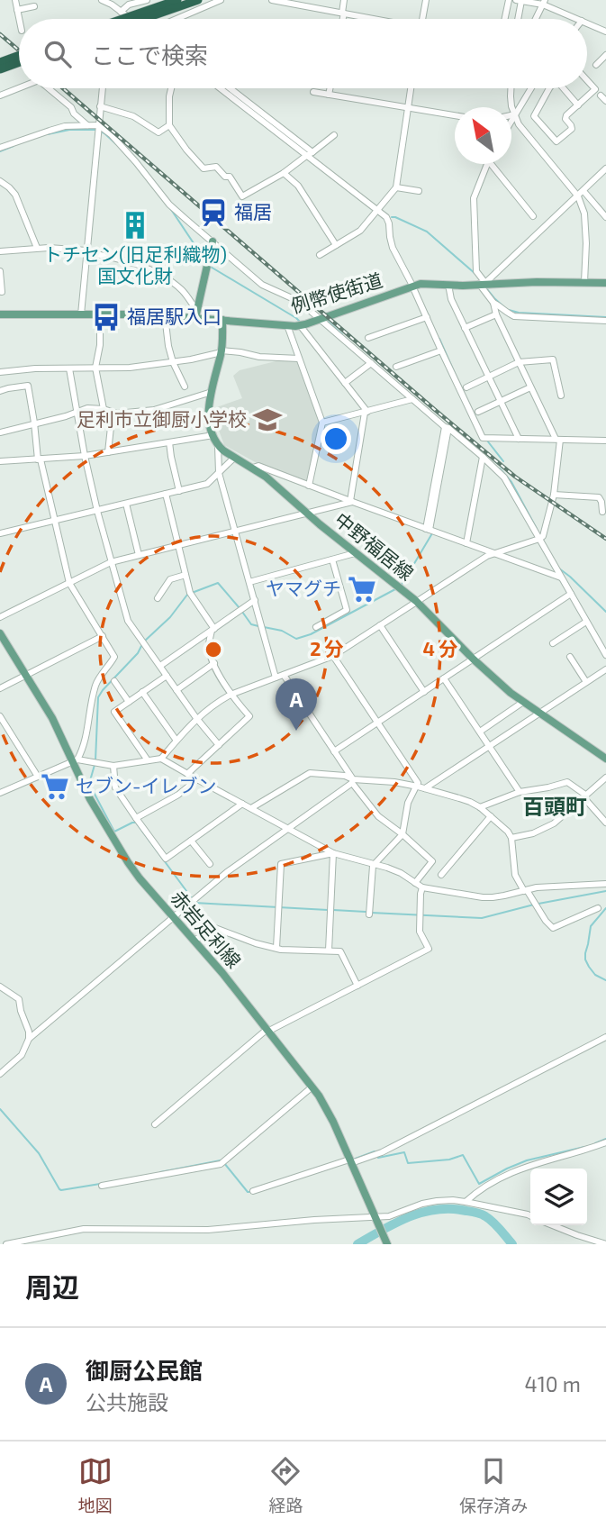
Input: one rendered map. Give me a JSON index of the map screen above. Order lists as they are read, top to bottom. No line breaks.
{"streets":{"main road":["例幣使街道","中野福居線","赤岩足利線"]},"crossings":[["例幣使街道","中野福居線"]],"districts":["百頭町"],"places":{"station":["福居"],"building":["トチセン(旧足利織物) 国文化財"],"bus stop":["福居駅入口"],"school or university":["足利市立御厨小学校"],"supermarket":["ヤマグチ","セブン-イレブン"]},"north":"top left","page":{"search":"ここで検索","pins":"A","heading":"周辺","list":[{"mark":"A","name":"御厨公民館","note":"公共施設","value":"410 m"}],"nav":["地図","経路","保存済み"]},"rings":["2 分","4 分"]}
